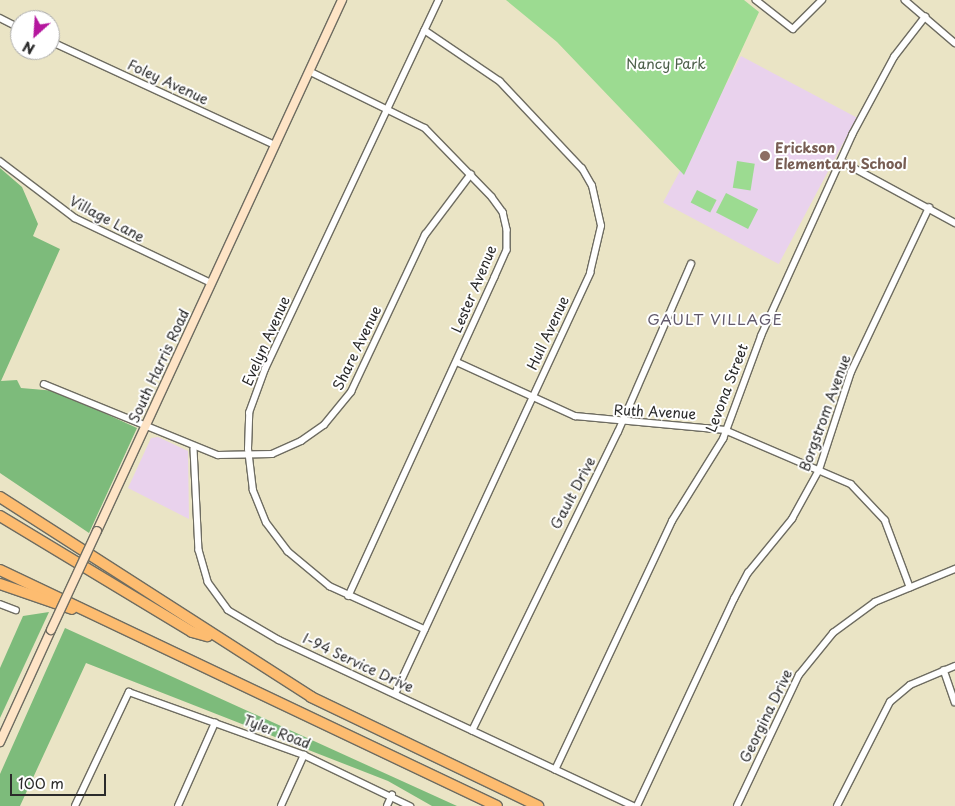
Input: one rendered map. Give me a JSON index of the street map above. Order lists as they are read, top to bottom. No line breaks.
{"streets":{"main road":["South Harris Road"],"street":["Foley Avenue","Village Lane","Lester Avenue","Hull Avenue","Evelyn Avenue","Share Avenue","Levona Street","Ruth Avenue","Borgstrom Avenue","Gault Drive","I-94 Service Drive","Georgina Drive","Tyler Road"]},"crossings":[["Foley Avenue","South Harris Road"],["Village Lane","South Harris Road"],["Lester Avenue","Evelyn Avenue"],["Lester Avenue","Share Avenue"],["Lester Avenue","South Harris Road"],["Lester Avenue","Ruth Avenue"],["Hull Avenue","Evelyn Avenue"],["Hull Avenue","Ruth Avenue"],["Hull Avenue","I-94 Service Drive"],["Evelyn Avenue","Share Avenue"],["Share Avenue","South Harris Road"],["Share Avenue","I-94 Service Drive"],["Levona Street","Ruth Avenue"],["Levona Street","I-94 Service Drive"],["Ruth Avenue","Borgstrom Avenue"],["Ruth Avenue","Gault Drive"],["Ruth Avenue","Georgina Drive"],["Gault Drive","I-94 Service Drive"]],"districts":["GAULT VILLAGE"],"parks":["Nancy Park"],"places":["Erickson Elementary School"],"scale_bar":"100 m","north":"bottom left"}
